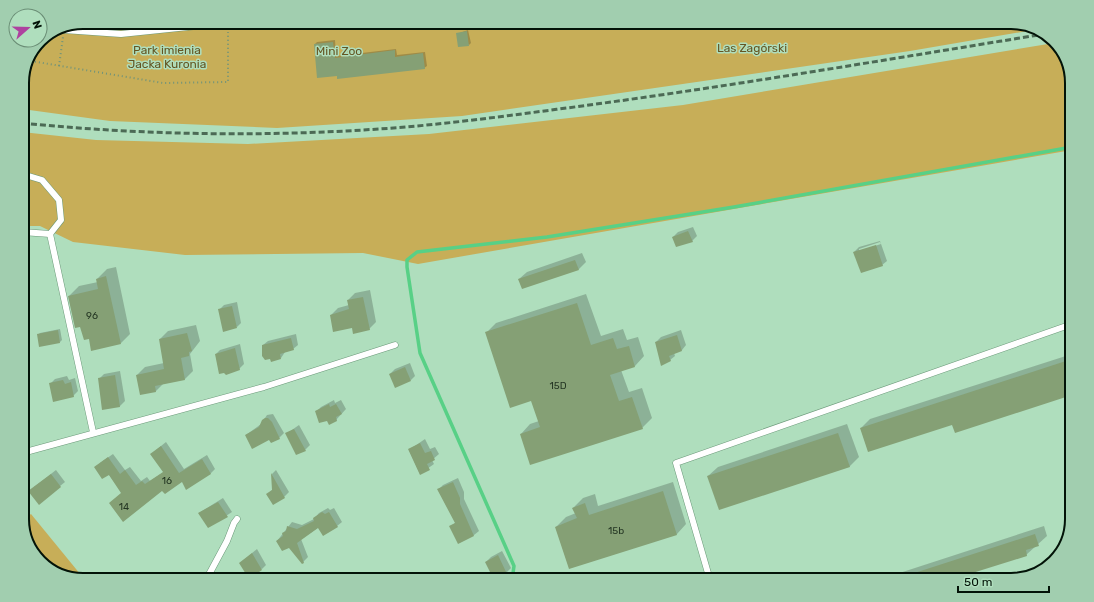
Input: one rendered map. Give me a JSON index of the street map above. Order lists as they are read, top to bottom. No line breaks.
{"parks":["Las Zagórski","Park imienia Jacka Kuronia","Mini Zoo"],"house_numbers":["96","15D","16","14","15b"],"scale_bar":"50 m","north":"right"}
